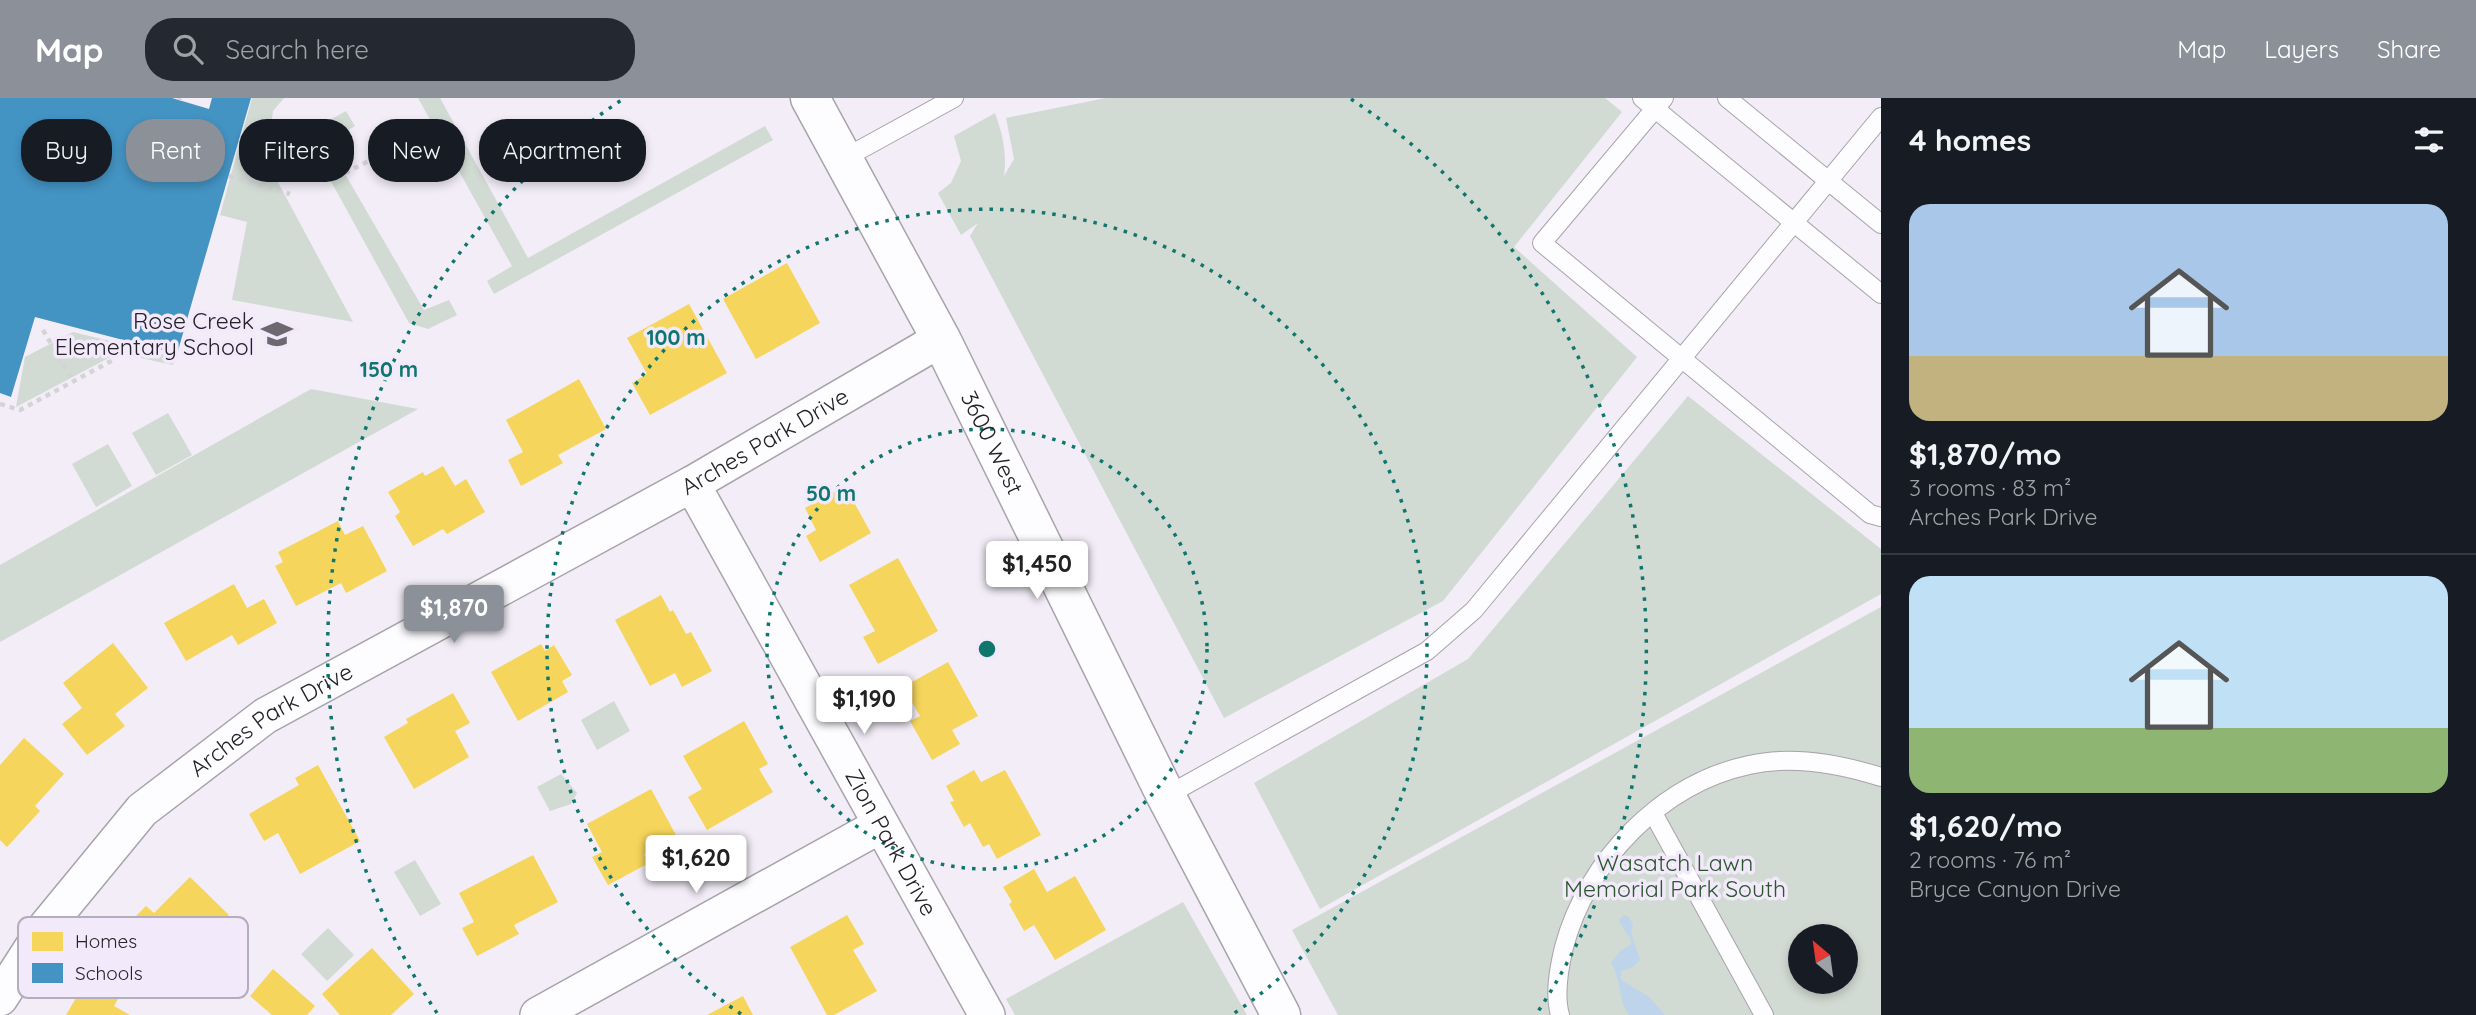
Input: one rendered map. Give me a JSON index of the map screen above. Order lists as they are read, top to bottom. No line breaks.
{"streets":{"main road":["3600 West"],"street":["Arches Park Drive","Zion Park Drive"]},"crossings":[["Arches Park Drive","3600 West"],["Arches Park Drive","Zion Park Drive"]],"parks":["Wasatch Lawn Memorial Park South"],"places":{"school or university":["Rose Creek Elementary School"]},"legend":["Homes","Schools"],"north":"top left","page":{"header":"Map","search":"Search here","nav":["Map","Layers","Share"],"heading":"4 homes","chip":["Buy","Rent","Filters","New","Apartment"],"list":[{"name":"$1,870/mo","note":"3 rooms · 83 m² · Arches Park Drive"},{"name":"$1,620/mo","note":"2 rooms · 76 m² · Bryce Canyon Drive"}],"price":["$1,450","$1,870","$1,190","$1,620"]},"rings":["100 m","150 m","50 m"]}
